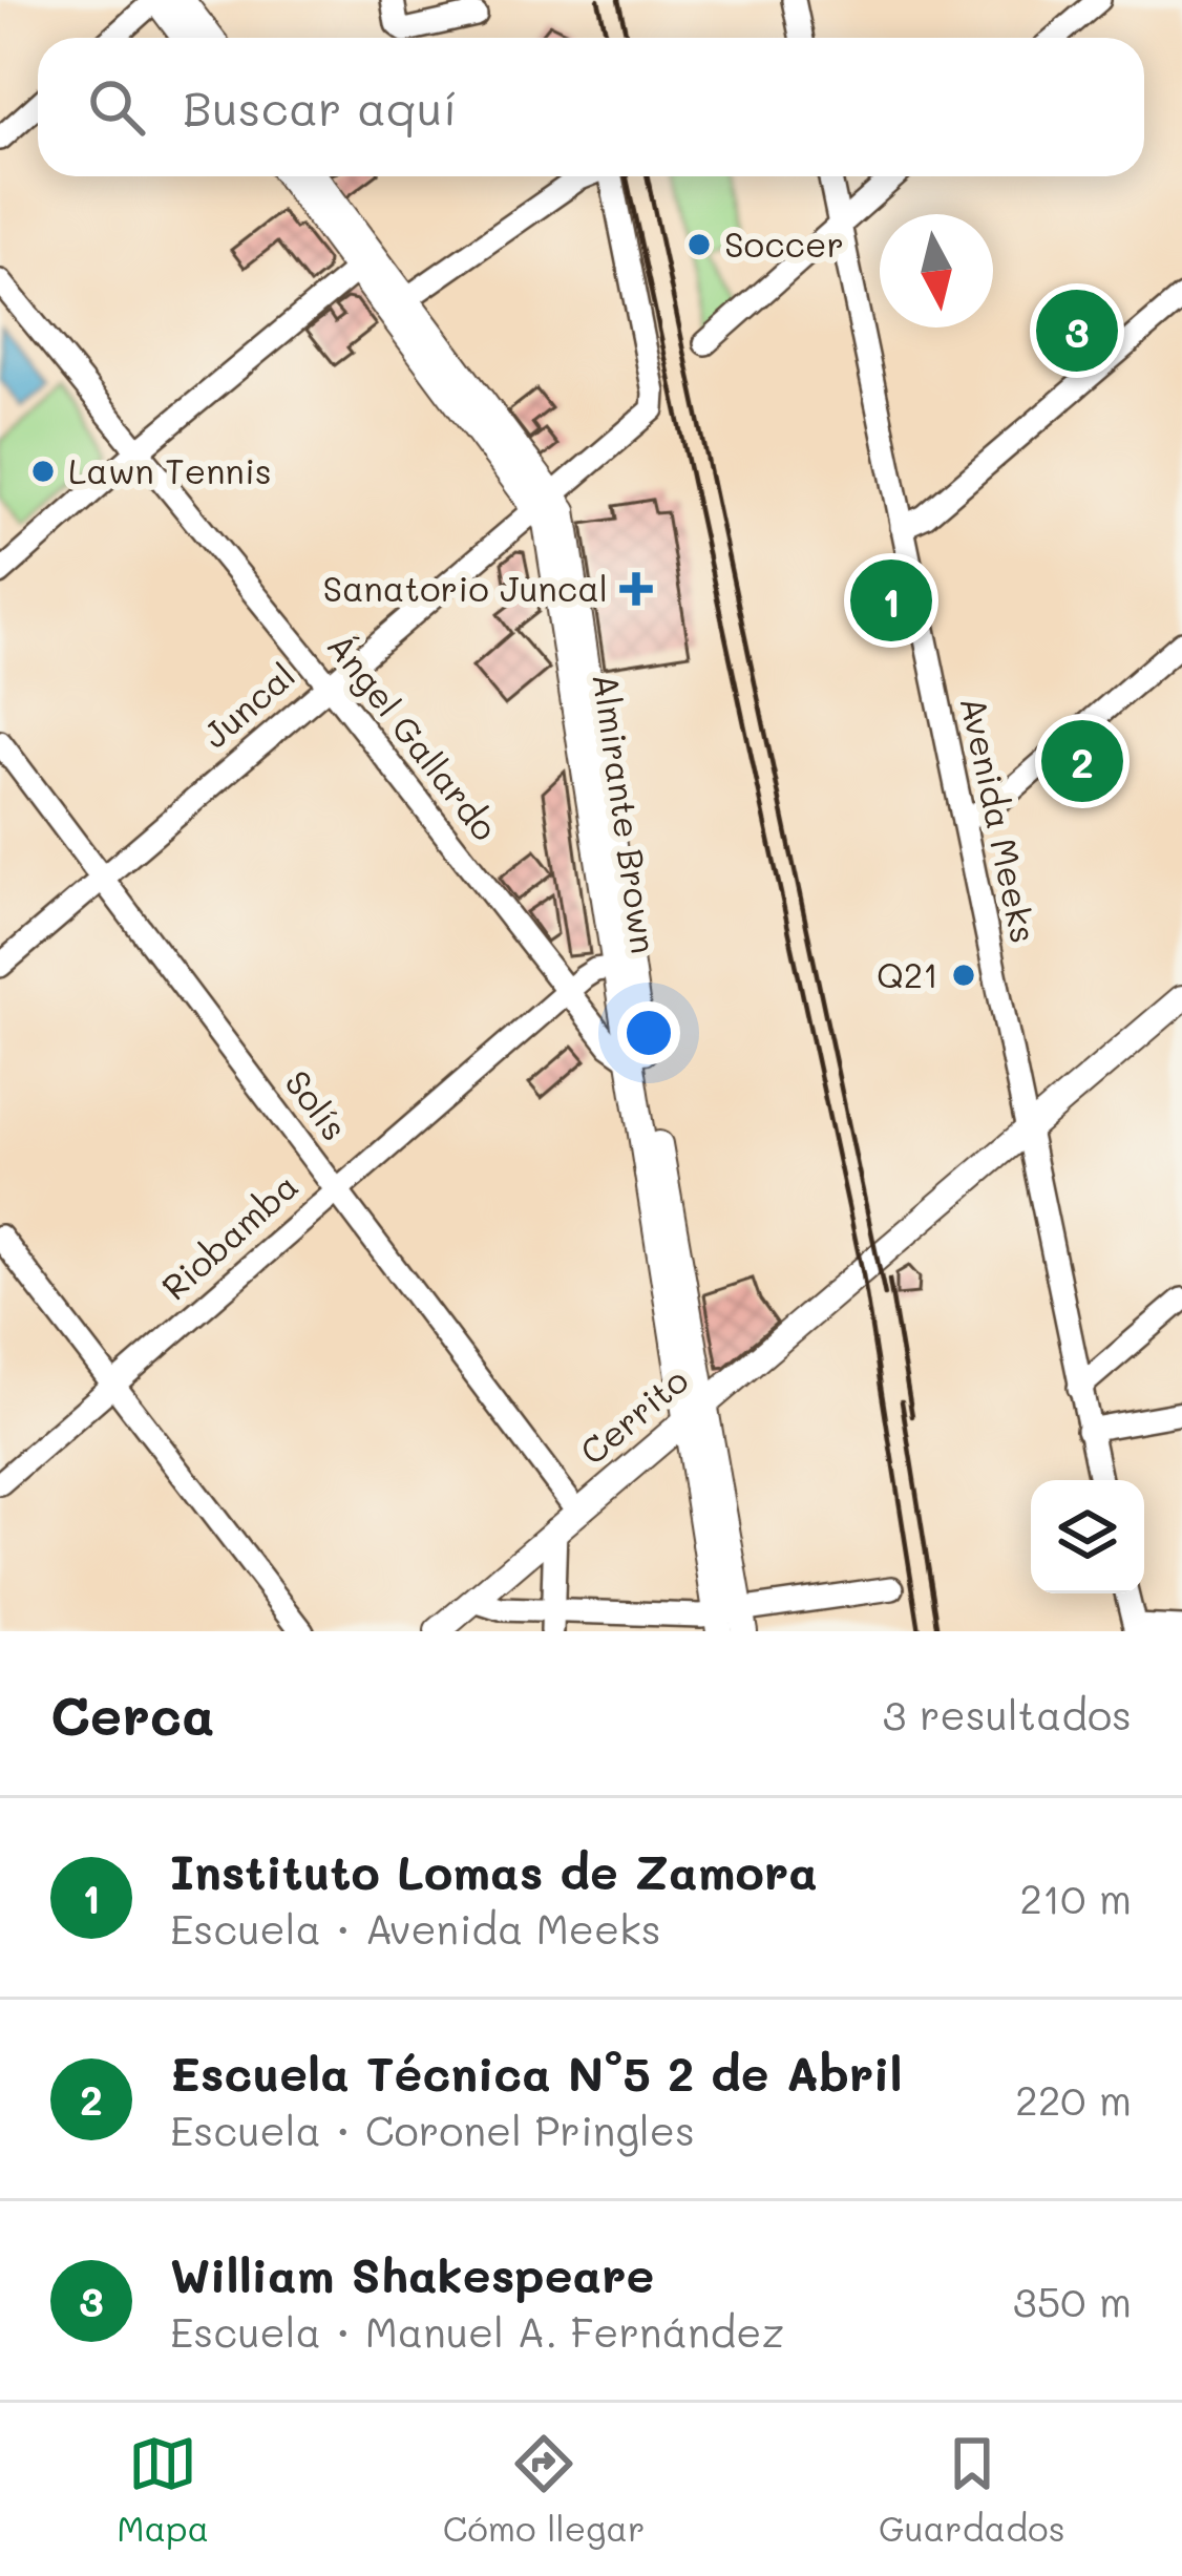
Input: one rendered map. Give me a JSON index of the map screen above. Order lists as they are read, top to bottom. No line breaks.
{"streets":{"main road":["Almirante Brown","Cerrito"],"street":["Juncal","Ángel Gallardo","Avenida Meeks","Solís","Riobamba"]},"crossings":[["Juncal","Ángel Gallardo"],["Juncal","Almirante Brown"],["Juncal","Solís"],["Ángel Gallardo","Almirante Brown"],["Ángel Gallardo","Riobamba"],["Almirante Brown","Riobamba"],["Almirante Brown","Cerrito"],["Avenida Meeks","Cerrito"],["Solís","Riobamba"],["Solís","Cerrito"]],"places":{"other":["Soccer","Lawn Tennis","Q21"],"health":["Sanatorio Juncal"]},"north":"bottom","page":{"search":"Buscar aquí","pins":["3","1","2"],"heading":["Cerca","3 resultados"],"list":[{"mark":"1","name":"Instituto Lomas de Zamora","note":"Escuela · Avenida Meeks","value":"210 m"},{"mark":"2","name":"Escuela Técnica N°5 2 de Abril","note":"Escuela · Coronel Pringles","value":"220 m"},{"mark":"3","name":"William Shakespeare","note":"Escuela · Manuel A. Fernández","value":"350 m"}],"nav":["Mapa","Cómo llegar","Guardados"]}}
